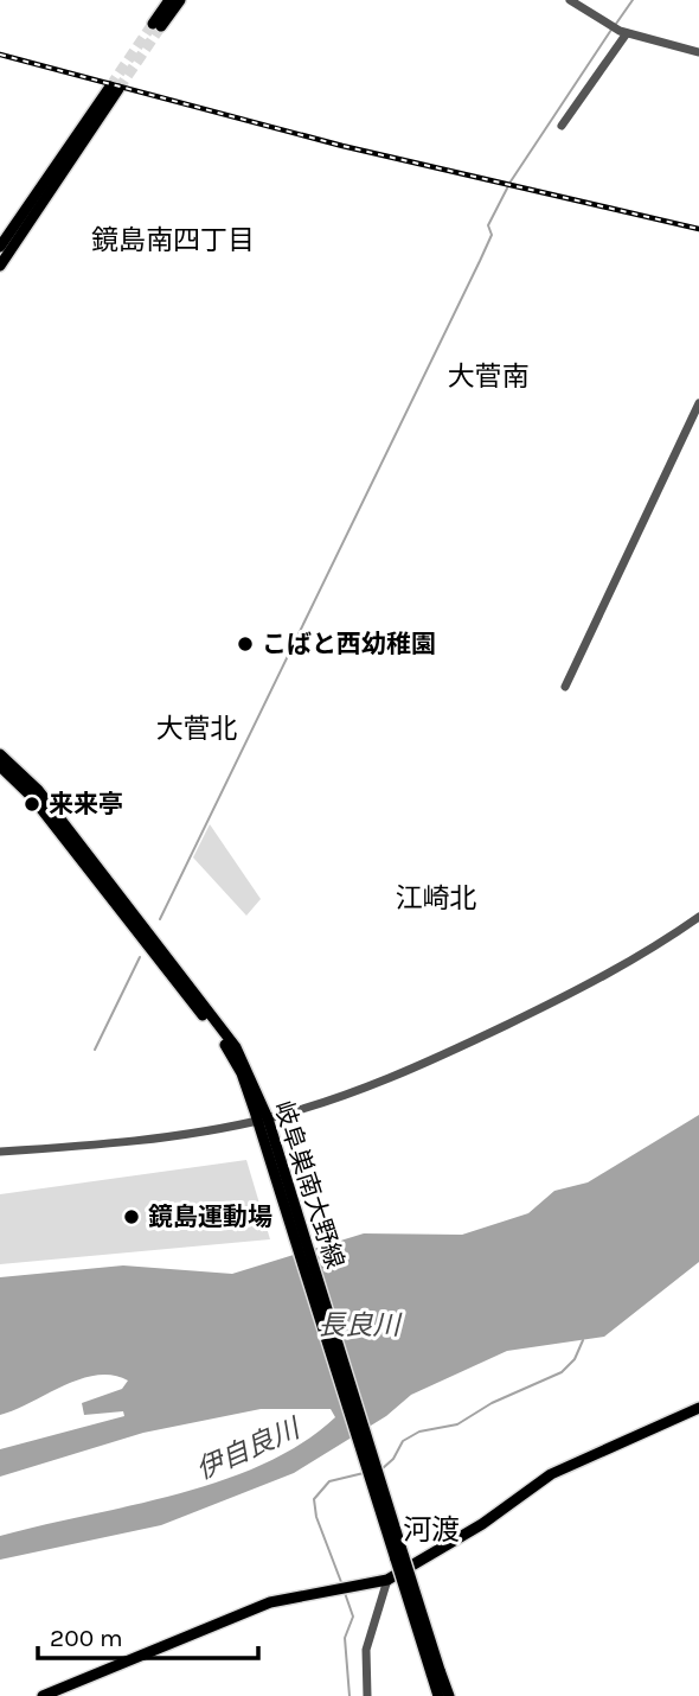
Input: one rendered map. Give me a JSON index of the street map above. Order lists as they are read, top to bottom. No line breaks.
{"streets":{"main road":["岐阜巣南大野線"]},"districts":["鏡島南四丁目","大菅南","大菅北","江崎北","河渡"],"water":["長良川","伊自良川"],"places":["こばと西幼稚園","来来亭","鏡島運動場"],"scale_bar":"200 m"}
